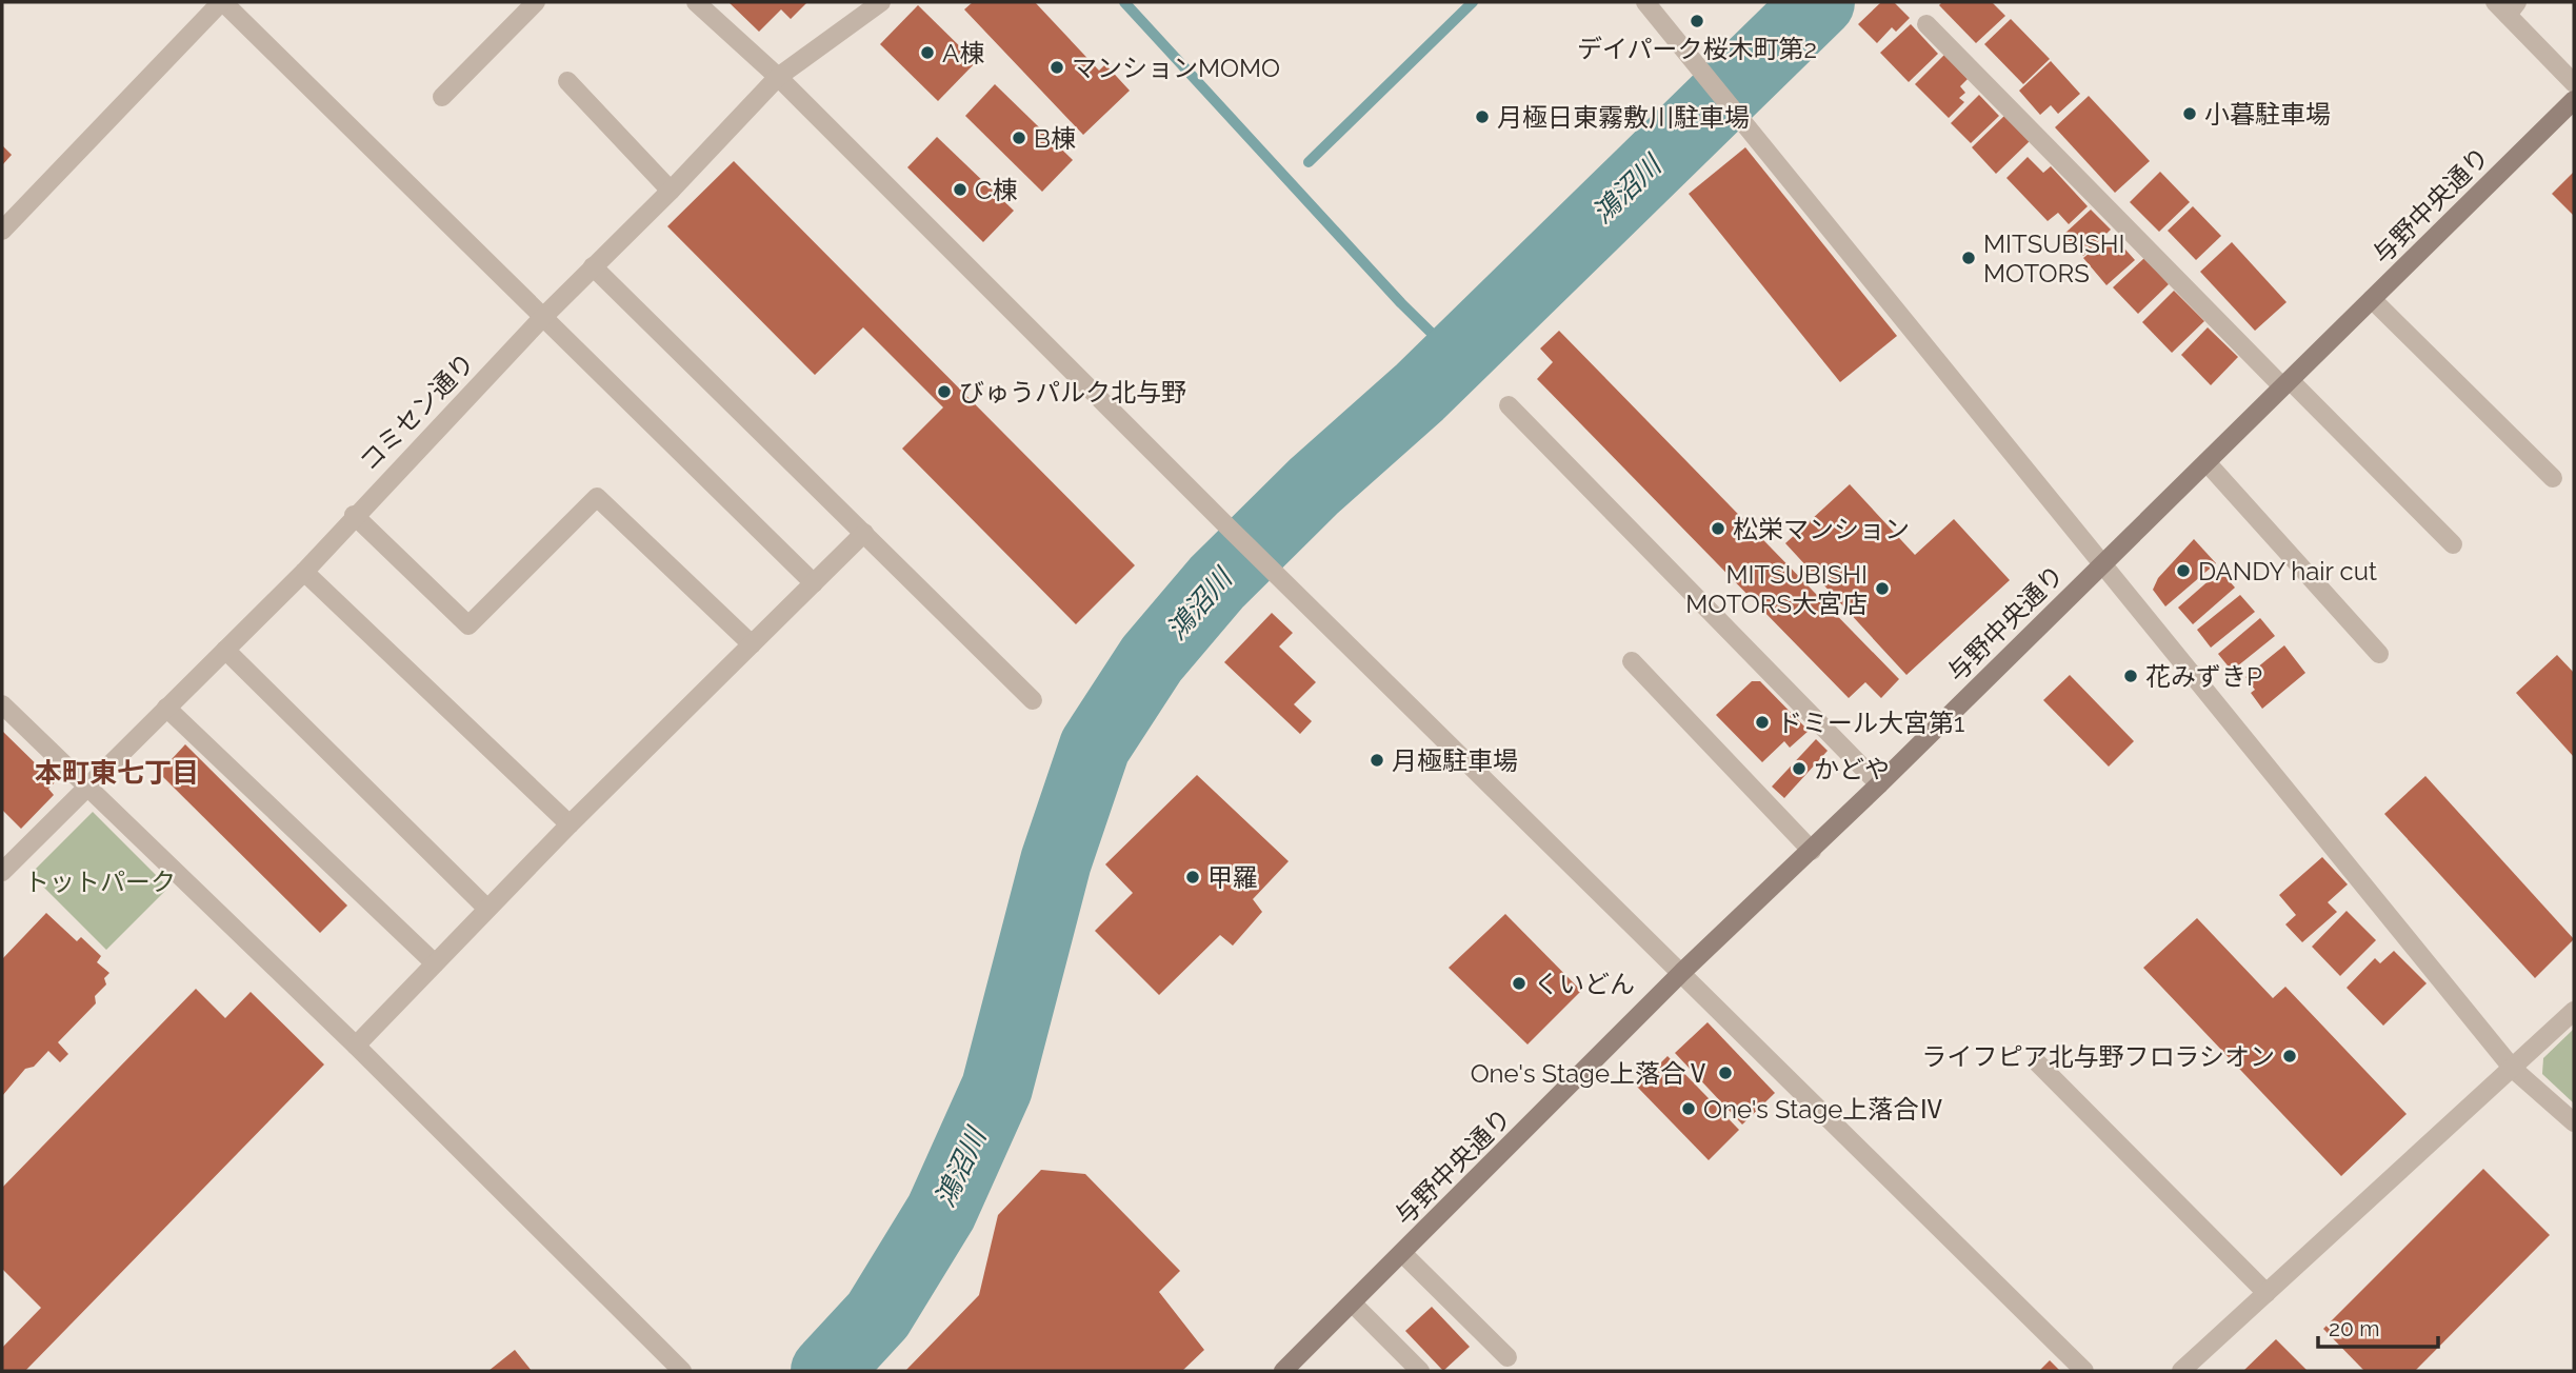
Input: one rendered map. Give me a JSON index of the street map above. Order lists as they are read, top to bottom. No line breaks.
{"streets":{"street":["与野中央通り","コミセン通り"]},"districts":["本町東七丁目"],"water":["鴻沼川"],"parks":["トットパーク"],"places":["デイパーク桜木町第2","A棟","マンションMOMO","小暮駐車場","月極日東霧敷川駐車場","B棟","C棟","MITSUBISHI MOTORS","びゅうパルク北与野","松栄マンション","DANDY hair cut","MITSUBISHI MOTORS大宮店","花みずきP","ドミール大宮第1","月極駐車場","かどや","甲羅","くいどん","ライフピア北与野フロラシオン","One's Stage上落合Ⅴ","One's Stage上落合Ⅳ"],"scale_bar":"20 m"}
